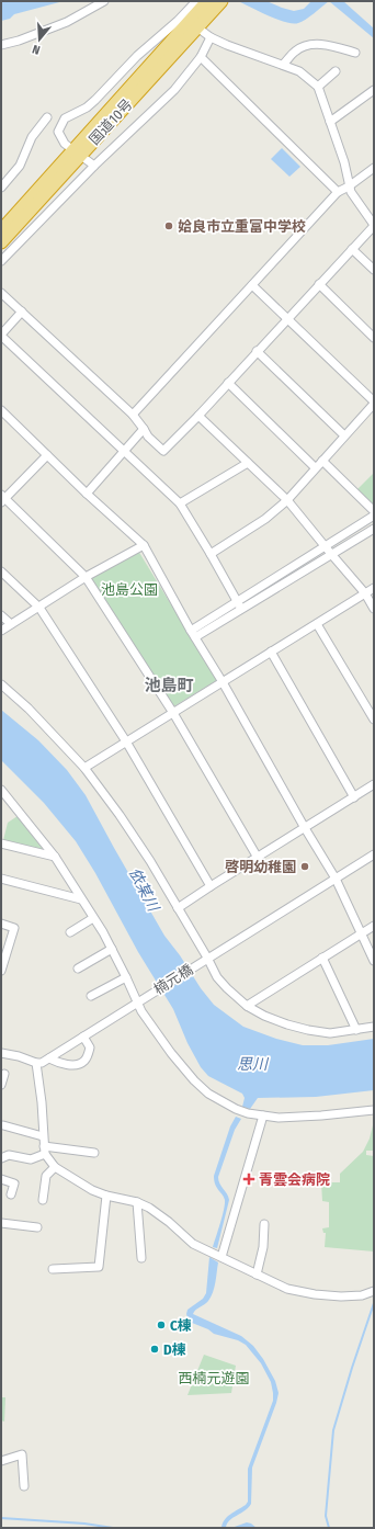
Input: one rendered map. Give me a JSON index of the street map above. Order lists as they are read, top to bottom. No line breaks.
{"streets":{"highway":["国道10号"],"street":["楠元橋"]},"districts":["池島町"],"water":["依某川","思川"],"parks":["池島公園","西楠元遊園"],"places":{"other":["姶良市立重富中学校","啓明幼稚園","C棟","D棟"],"health":["青雲会病院"]},"north":"bottom"}
